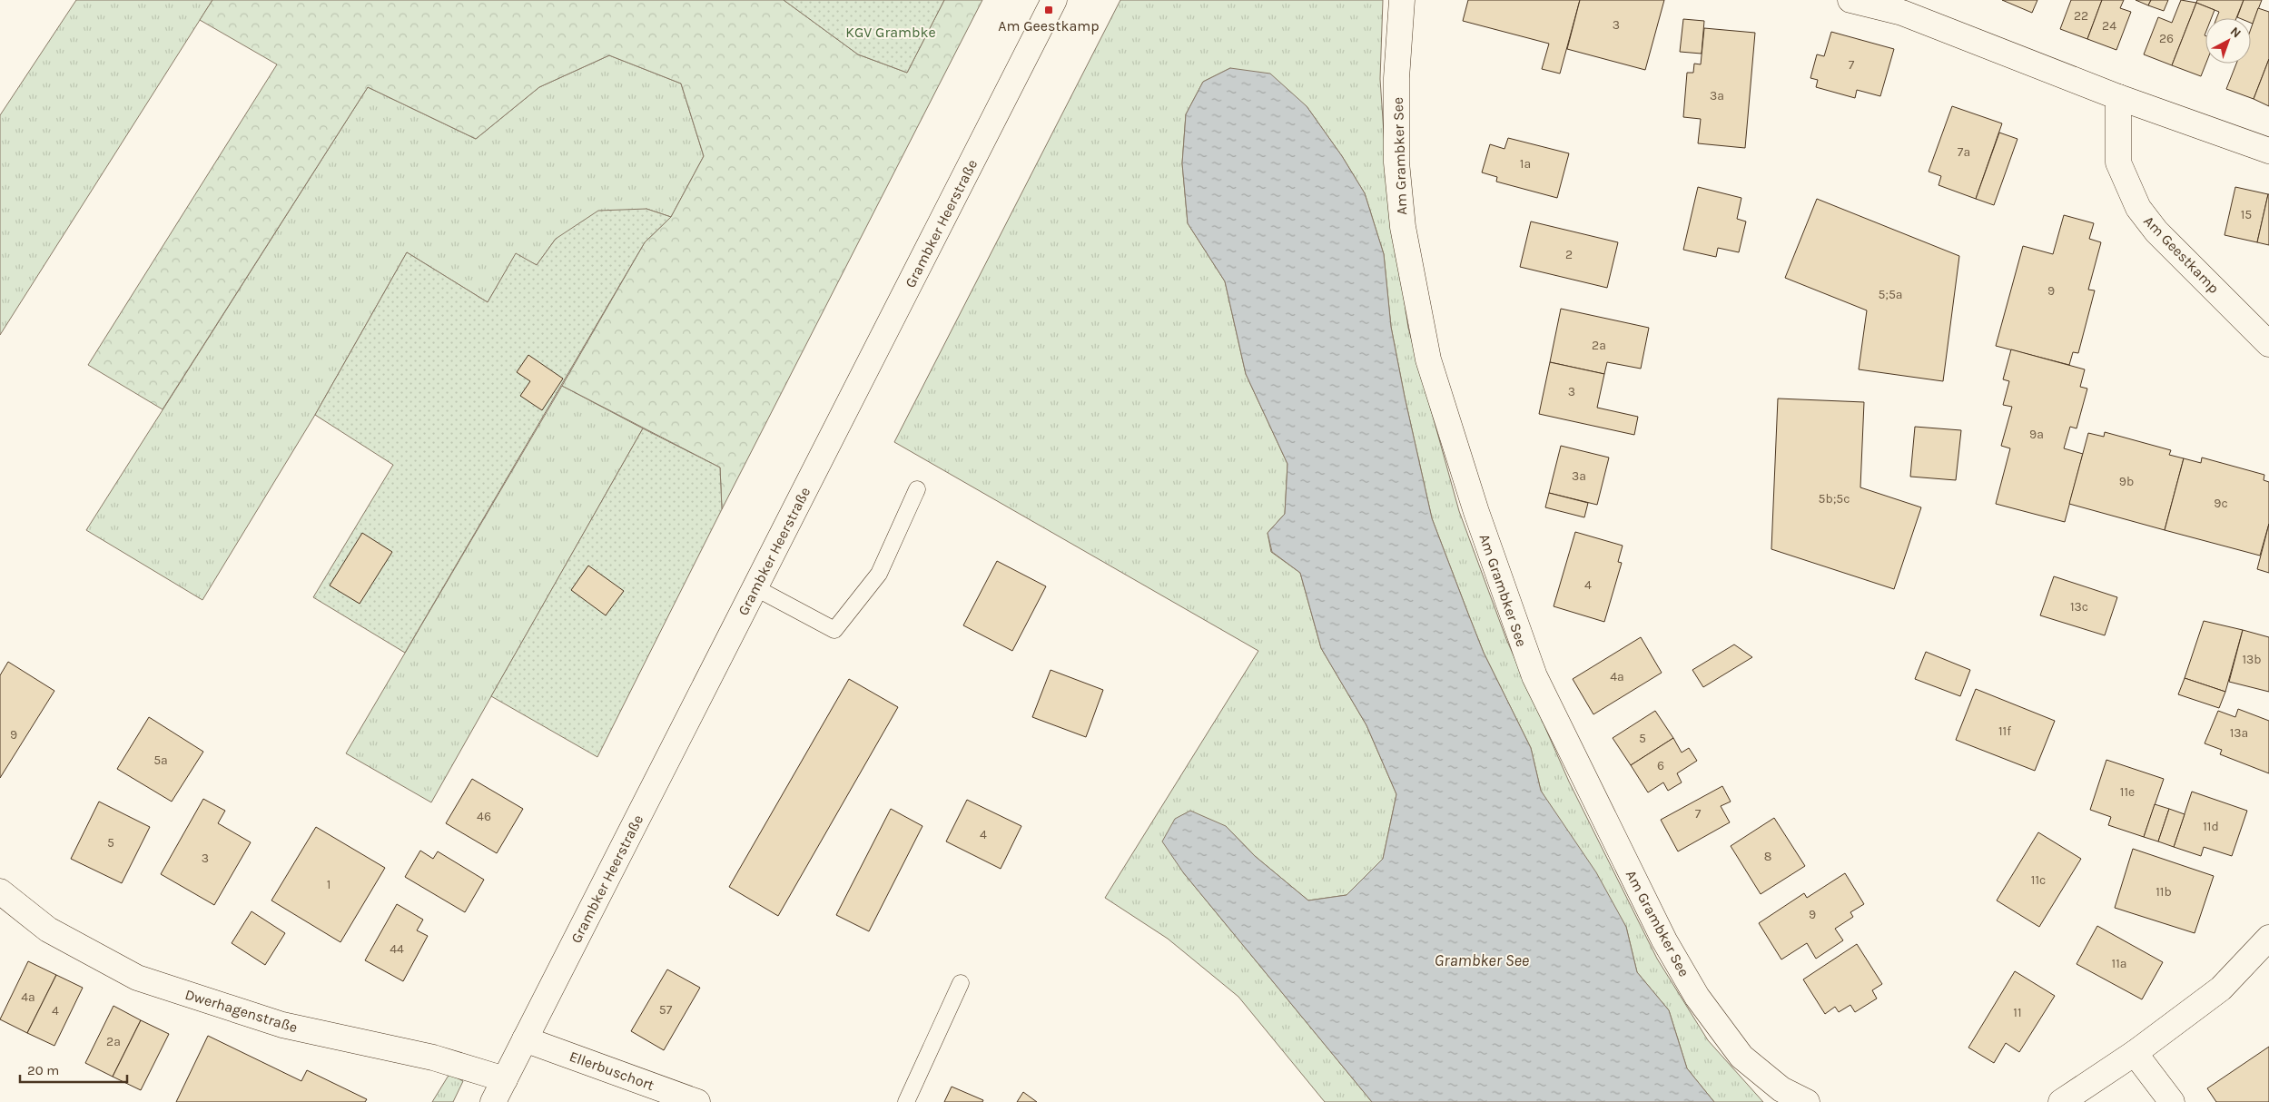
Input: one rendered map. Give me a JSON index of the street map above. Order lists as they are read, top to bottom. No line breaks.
{"streets":{"street":["Am Grambker See","Grambker Heerstraße","Am Geestkamp","Dwerhagenstraße","Ellerbuschort"]},"crossings":[["Grambker Heerstraße","Dwerhagenstraße"],["Grambker Heerstraße","Ellerbuschort"]],"water":["Grambker See"],"parks":["KGV Grambke"],"places":{"transit":["Am Geestkamp"]},"house_numbers":["22","3","24","26","7","3a","7a","1a","15","2","9","5;5a","2a","3","9a","3a","9b","5b;5c","9c","4","13c","13b","4a","11f","13a","9","5","5a","6","11e","7","46","11d","4","5","8","3","11c","1","11b","9","44","11a","4a","57","4","11","2a"],"scale_bar":"20 m","north":"top right"}
